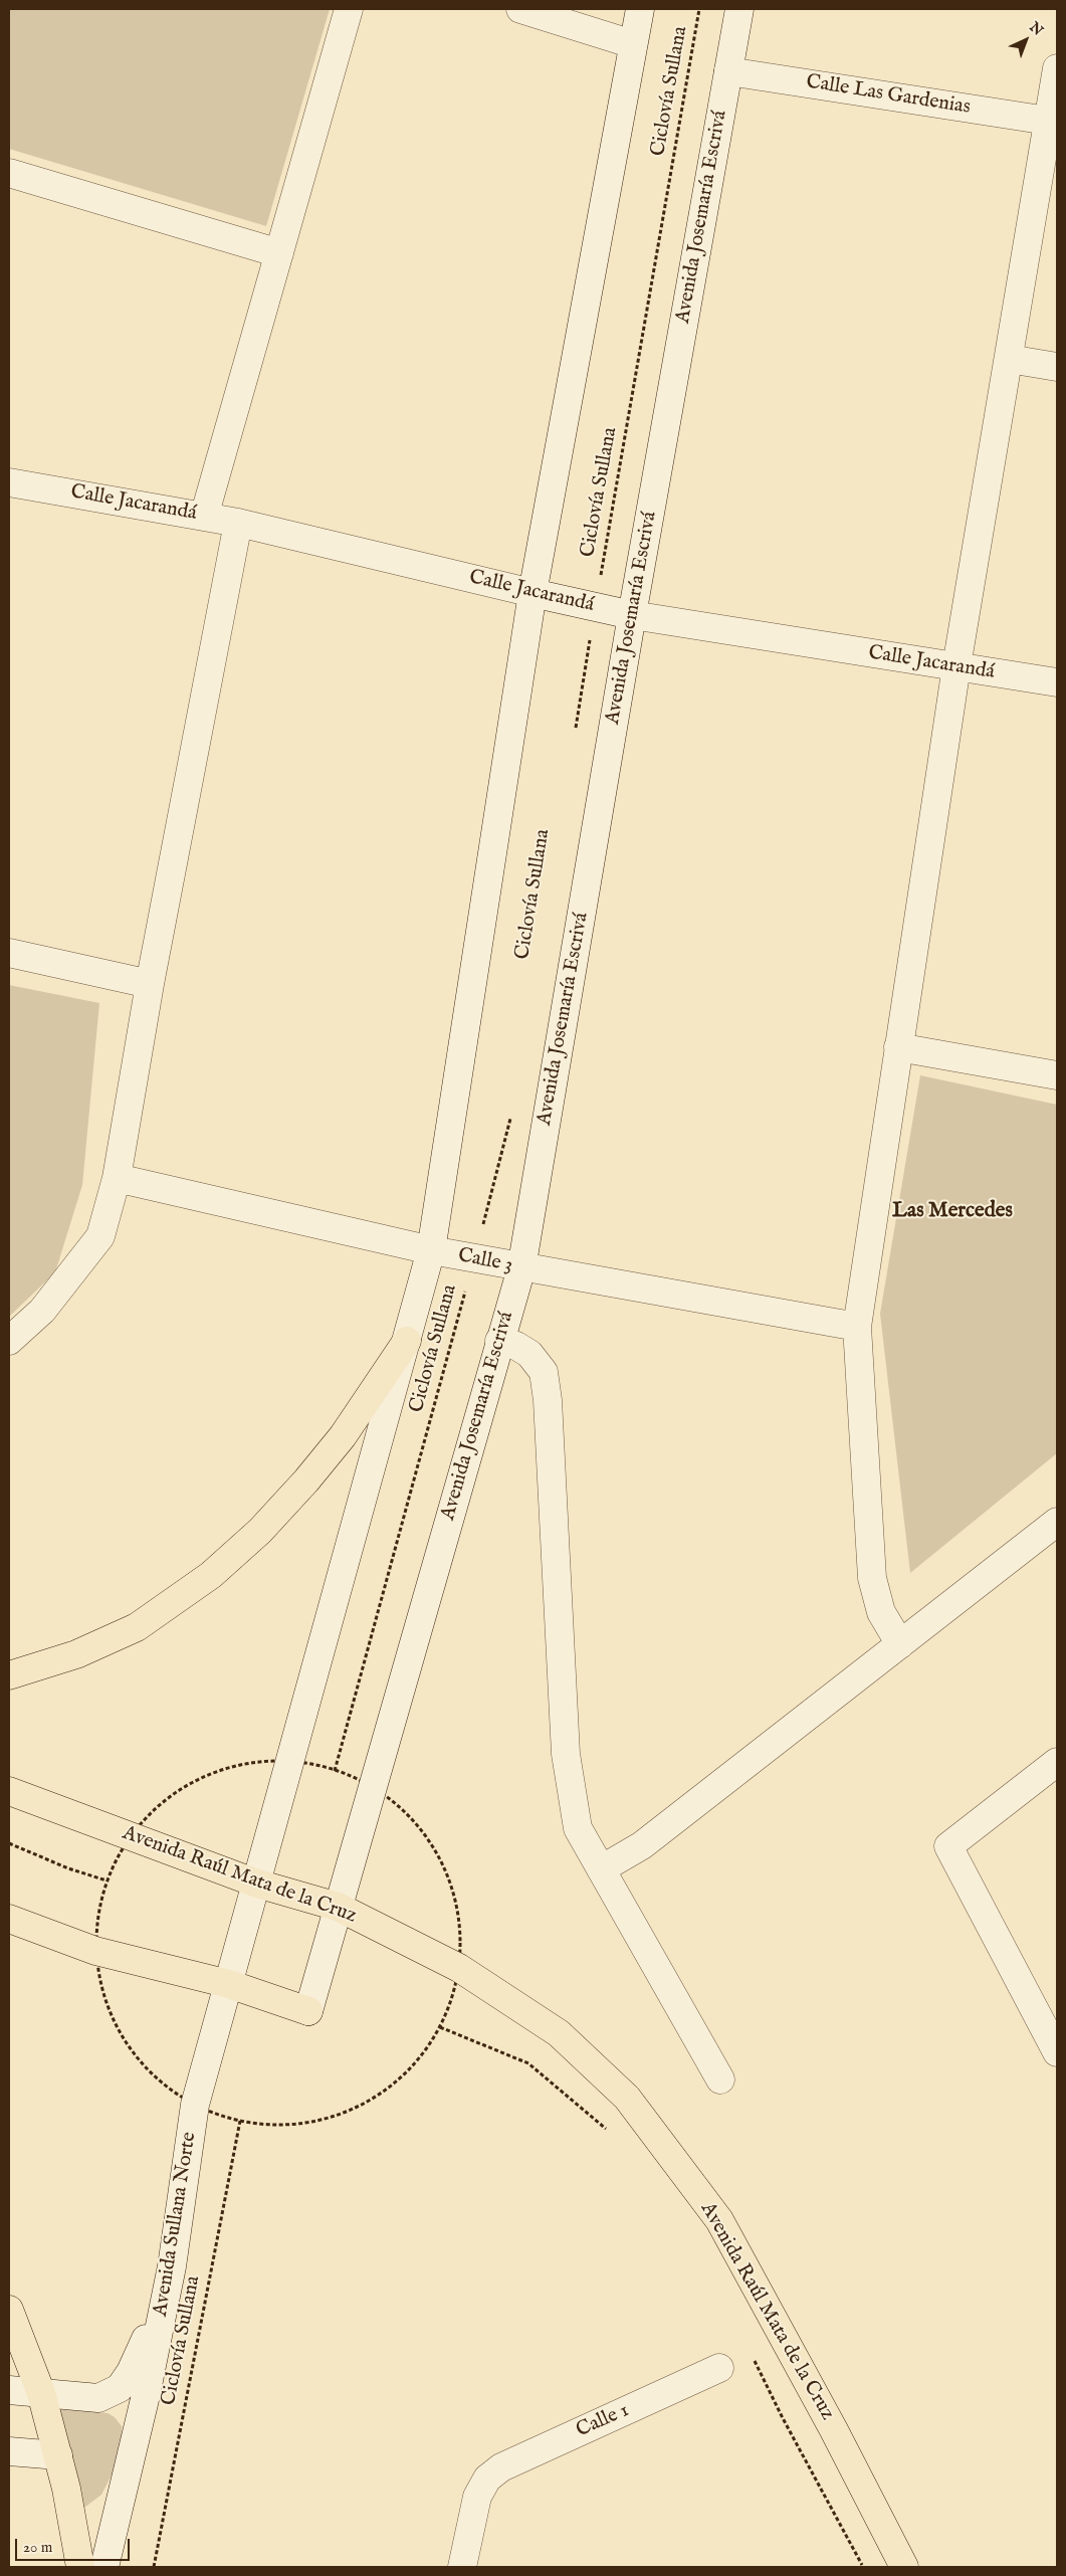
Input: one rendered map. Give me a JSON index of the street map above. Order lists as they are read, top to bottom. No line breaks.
{"streets":{"main road":["Avenida Raúl Mata de la Cruz"],"street":["Calle Las Gardenias","Avenida Josemaría Escrivá","Calle Jacarandá","Calle 3","Avenida Sullana Norte","Calle 1"],"path":["Ciclovía Sullana"]},"crossings":[["Ciclovía Sullana","Calle Jacarandá"],["Ciclovía Sullana","Calle 3"],["Calle Las Gardenias","Avenida Josemaría Escrivá"],["Avenida Josemaría Escrivá","Calle Jacarandá"],["Avenida Josemaría Escrivá","Calle 3"],["Avenida Josemaría Escrivá","Avenida Raúl Mata de la Cruz"],["Avenida Raúl Mata de la Cruz","Avenida Sullana Norte"]],"districts":["Las Mercedes"],"scale_bar":"20 m","north":"top right"}
